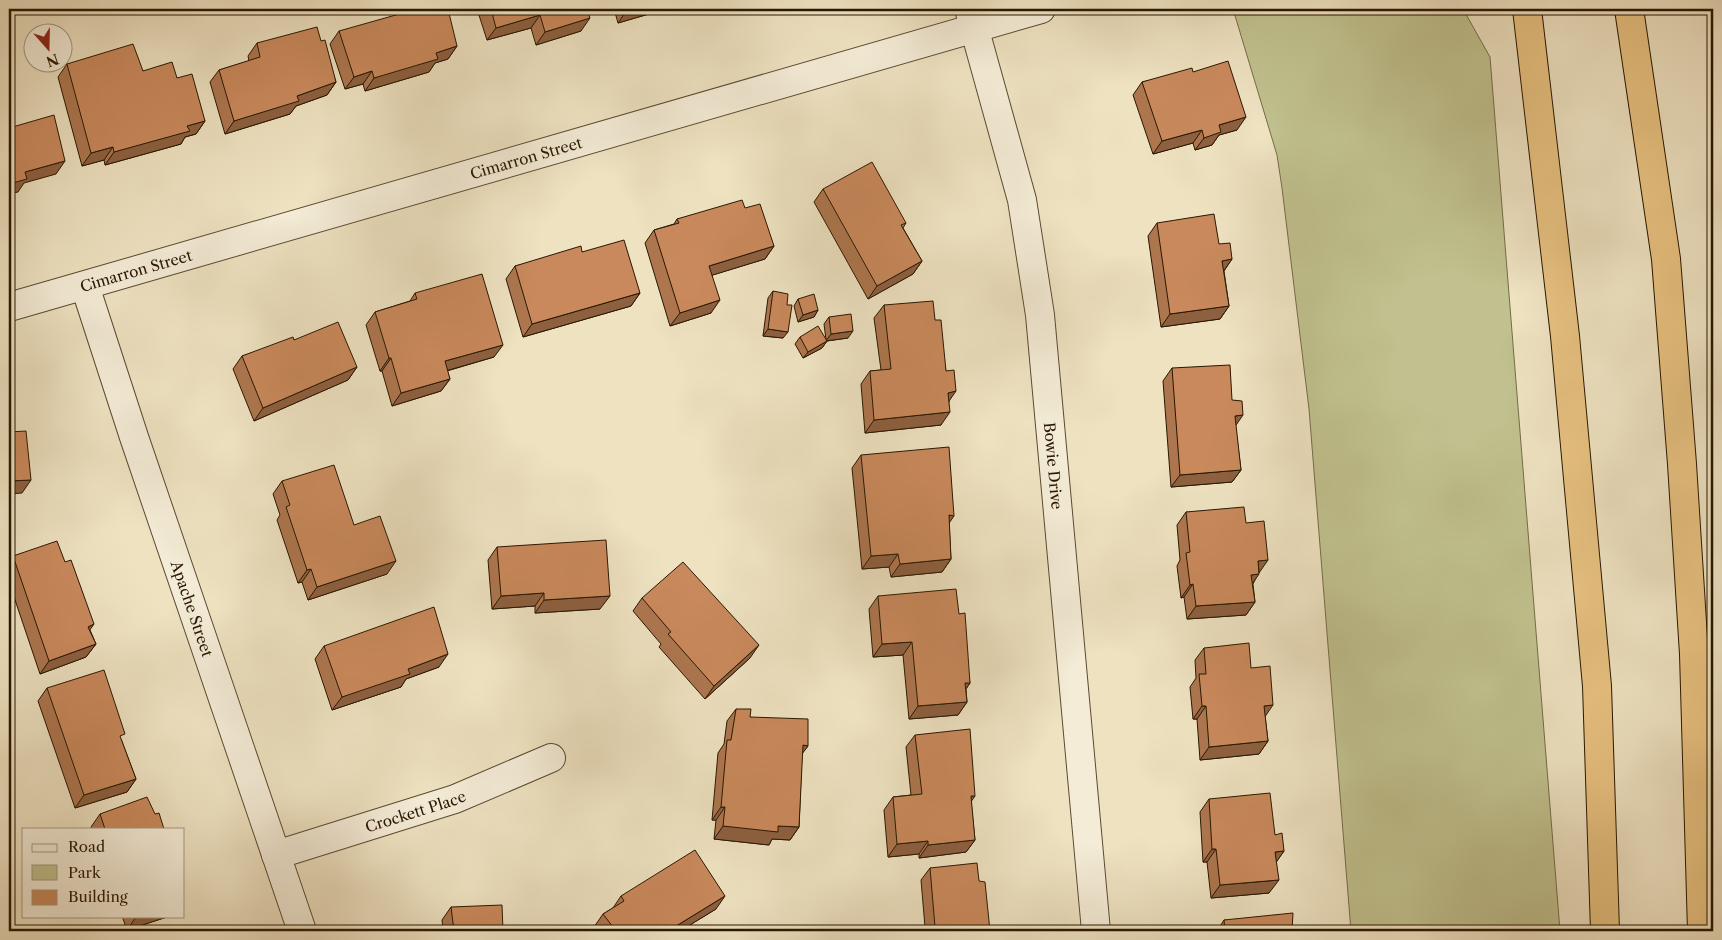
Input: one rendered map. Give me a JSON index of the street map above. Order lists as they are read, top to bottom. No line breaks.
{"streets":{"street":["Cimarron Street","Bowie Drive","Apache Street","Crockett Place"]},"crossings":[["Cimarron Street","Bowie Drive"],["Cimarron Street","Apache Street"],["Apache Street","Crockett Place"]],"legend":["Road","Park","Building"],"north":"bottom"}
